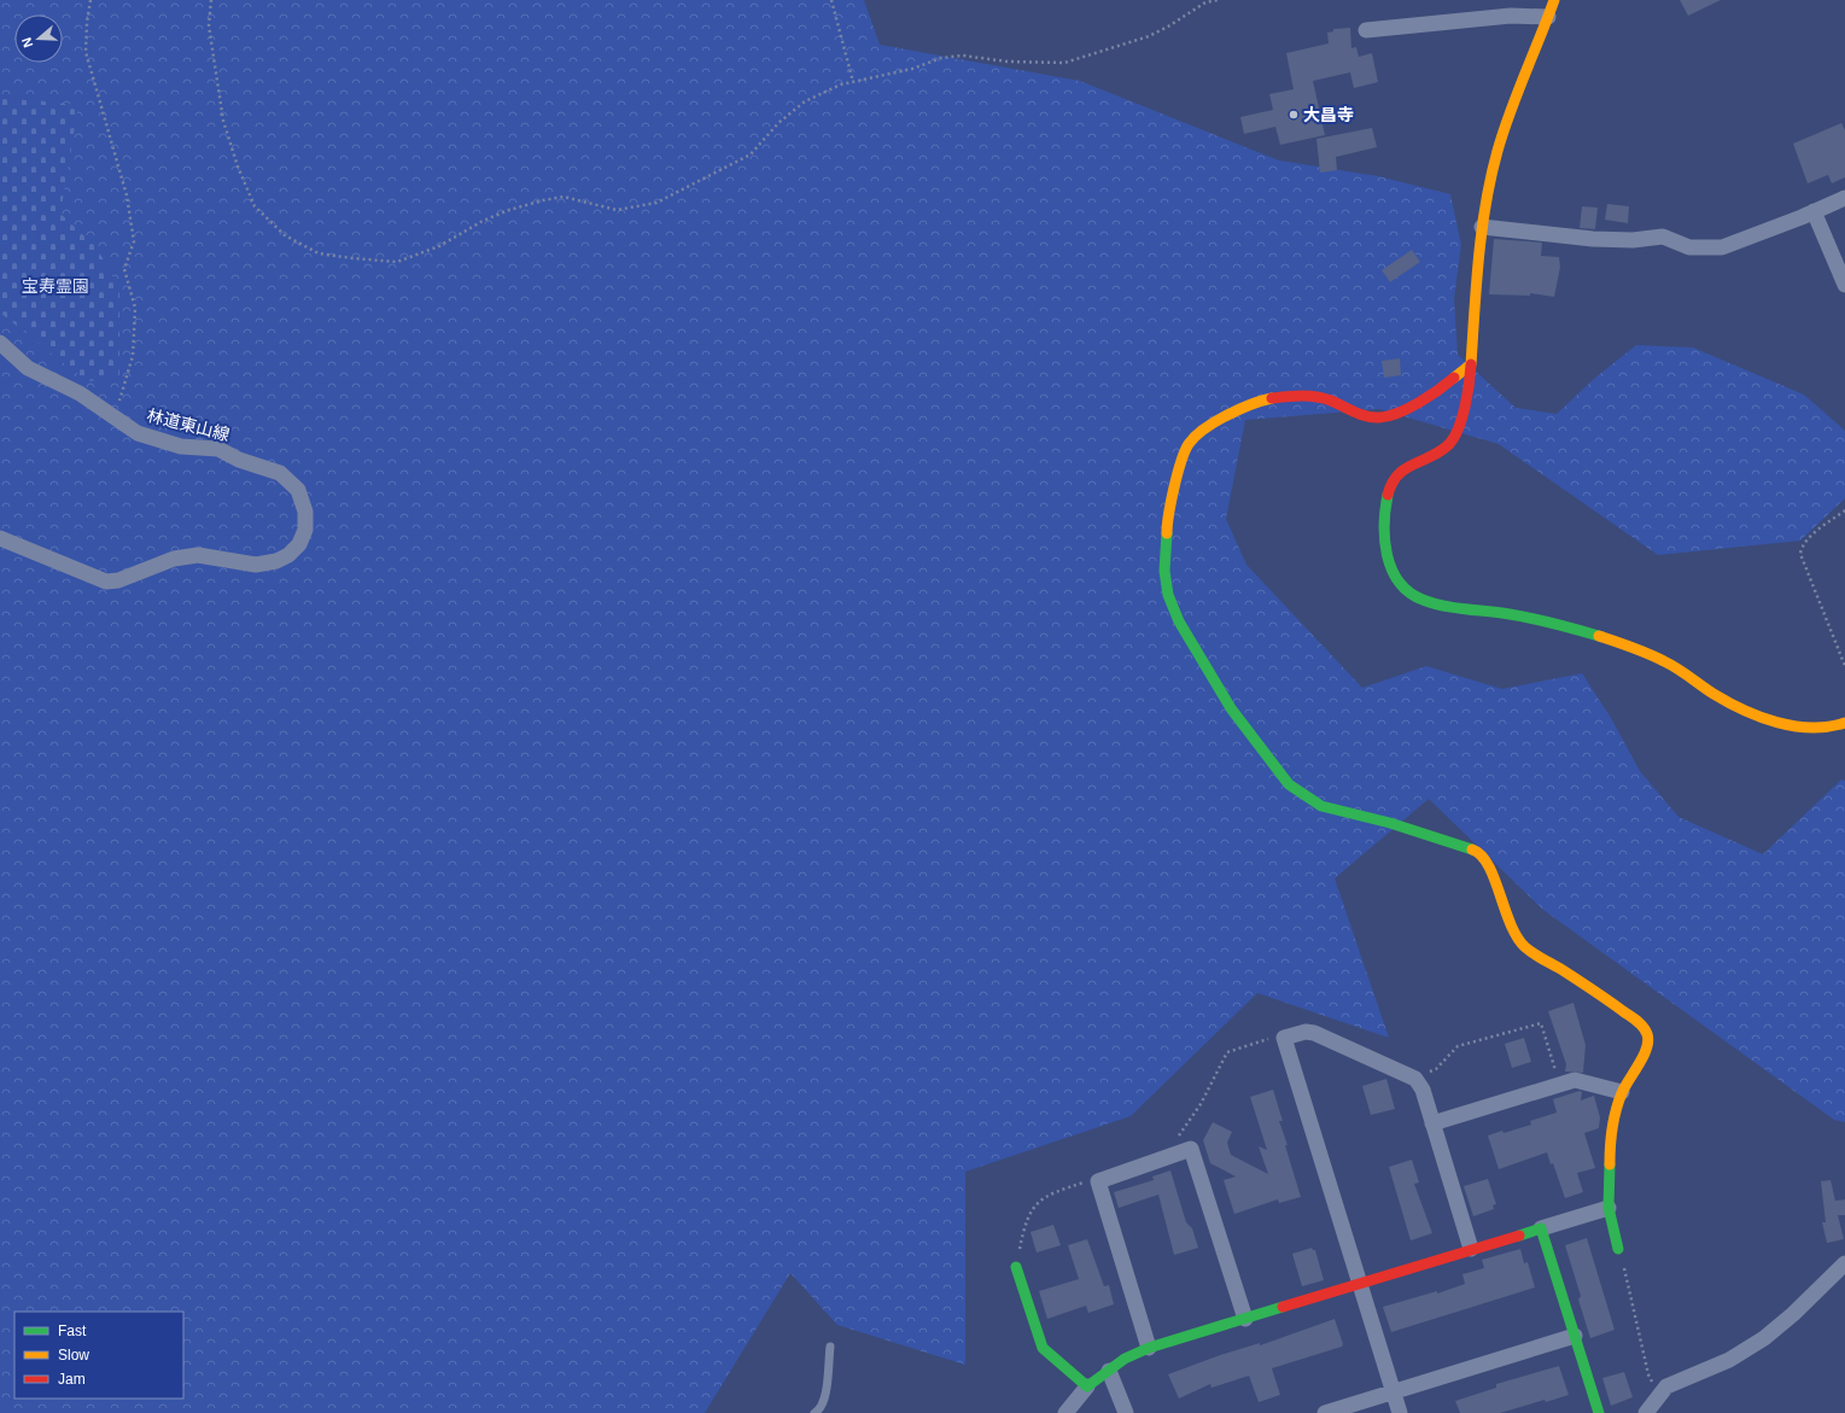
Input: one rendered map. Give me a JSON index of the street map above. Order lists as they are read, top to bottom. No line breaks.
{"streets":{"street":["林道東山線"]},"parks":["宝寿霊園"],"places":["大昌寺"],"legend":["Fast","Slow","Jam"],"north":"left"}
